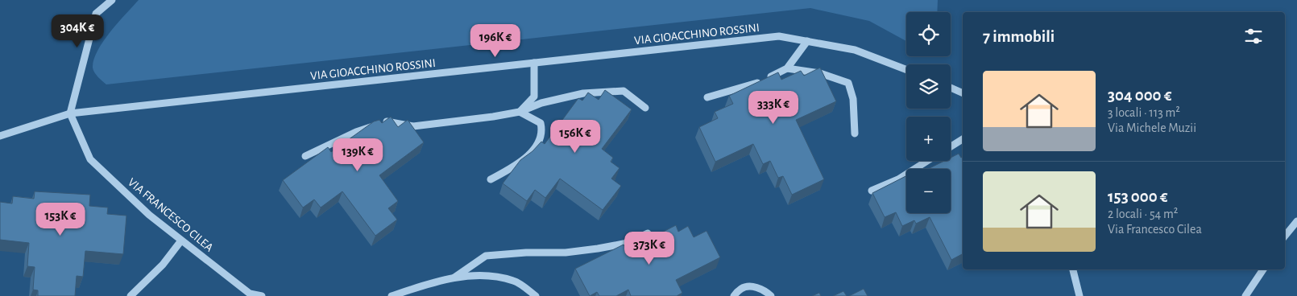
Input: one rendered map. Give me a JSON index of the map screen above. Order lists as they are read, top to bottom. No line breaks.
{"streets":{"street":["VIA GIOACCHINO ROSSINI","VIA FRANCESCO CILEA"]},"crossings":[["VIA GIOACCHINO ROSSINI","VIA FRANCESCO CILEA"]],"page":{"map_buttons":["+","−"],"heading":"7 immobili","price":["304K €","196K €","333K €","156K €","139K €","153K €","373K €"],"list":[{"name":"304 000 €","note":"3 locali · 113 m² · Via Michele Muzii"},{"name":"153 000 €","note":"2 locali · 54 m² · Via Francesco Cilea"}]}}
